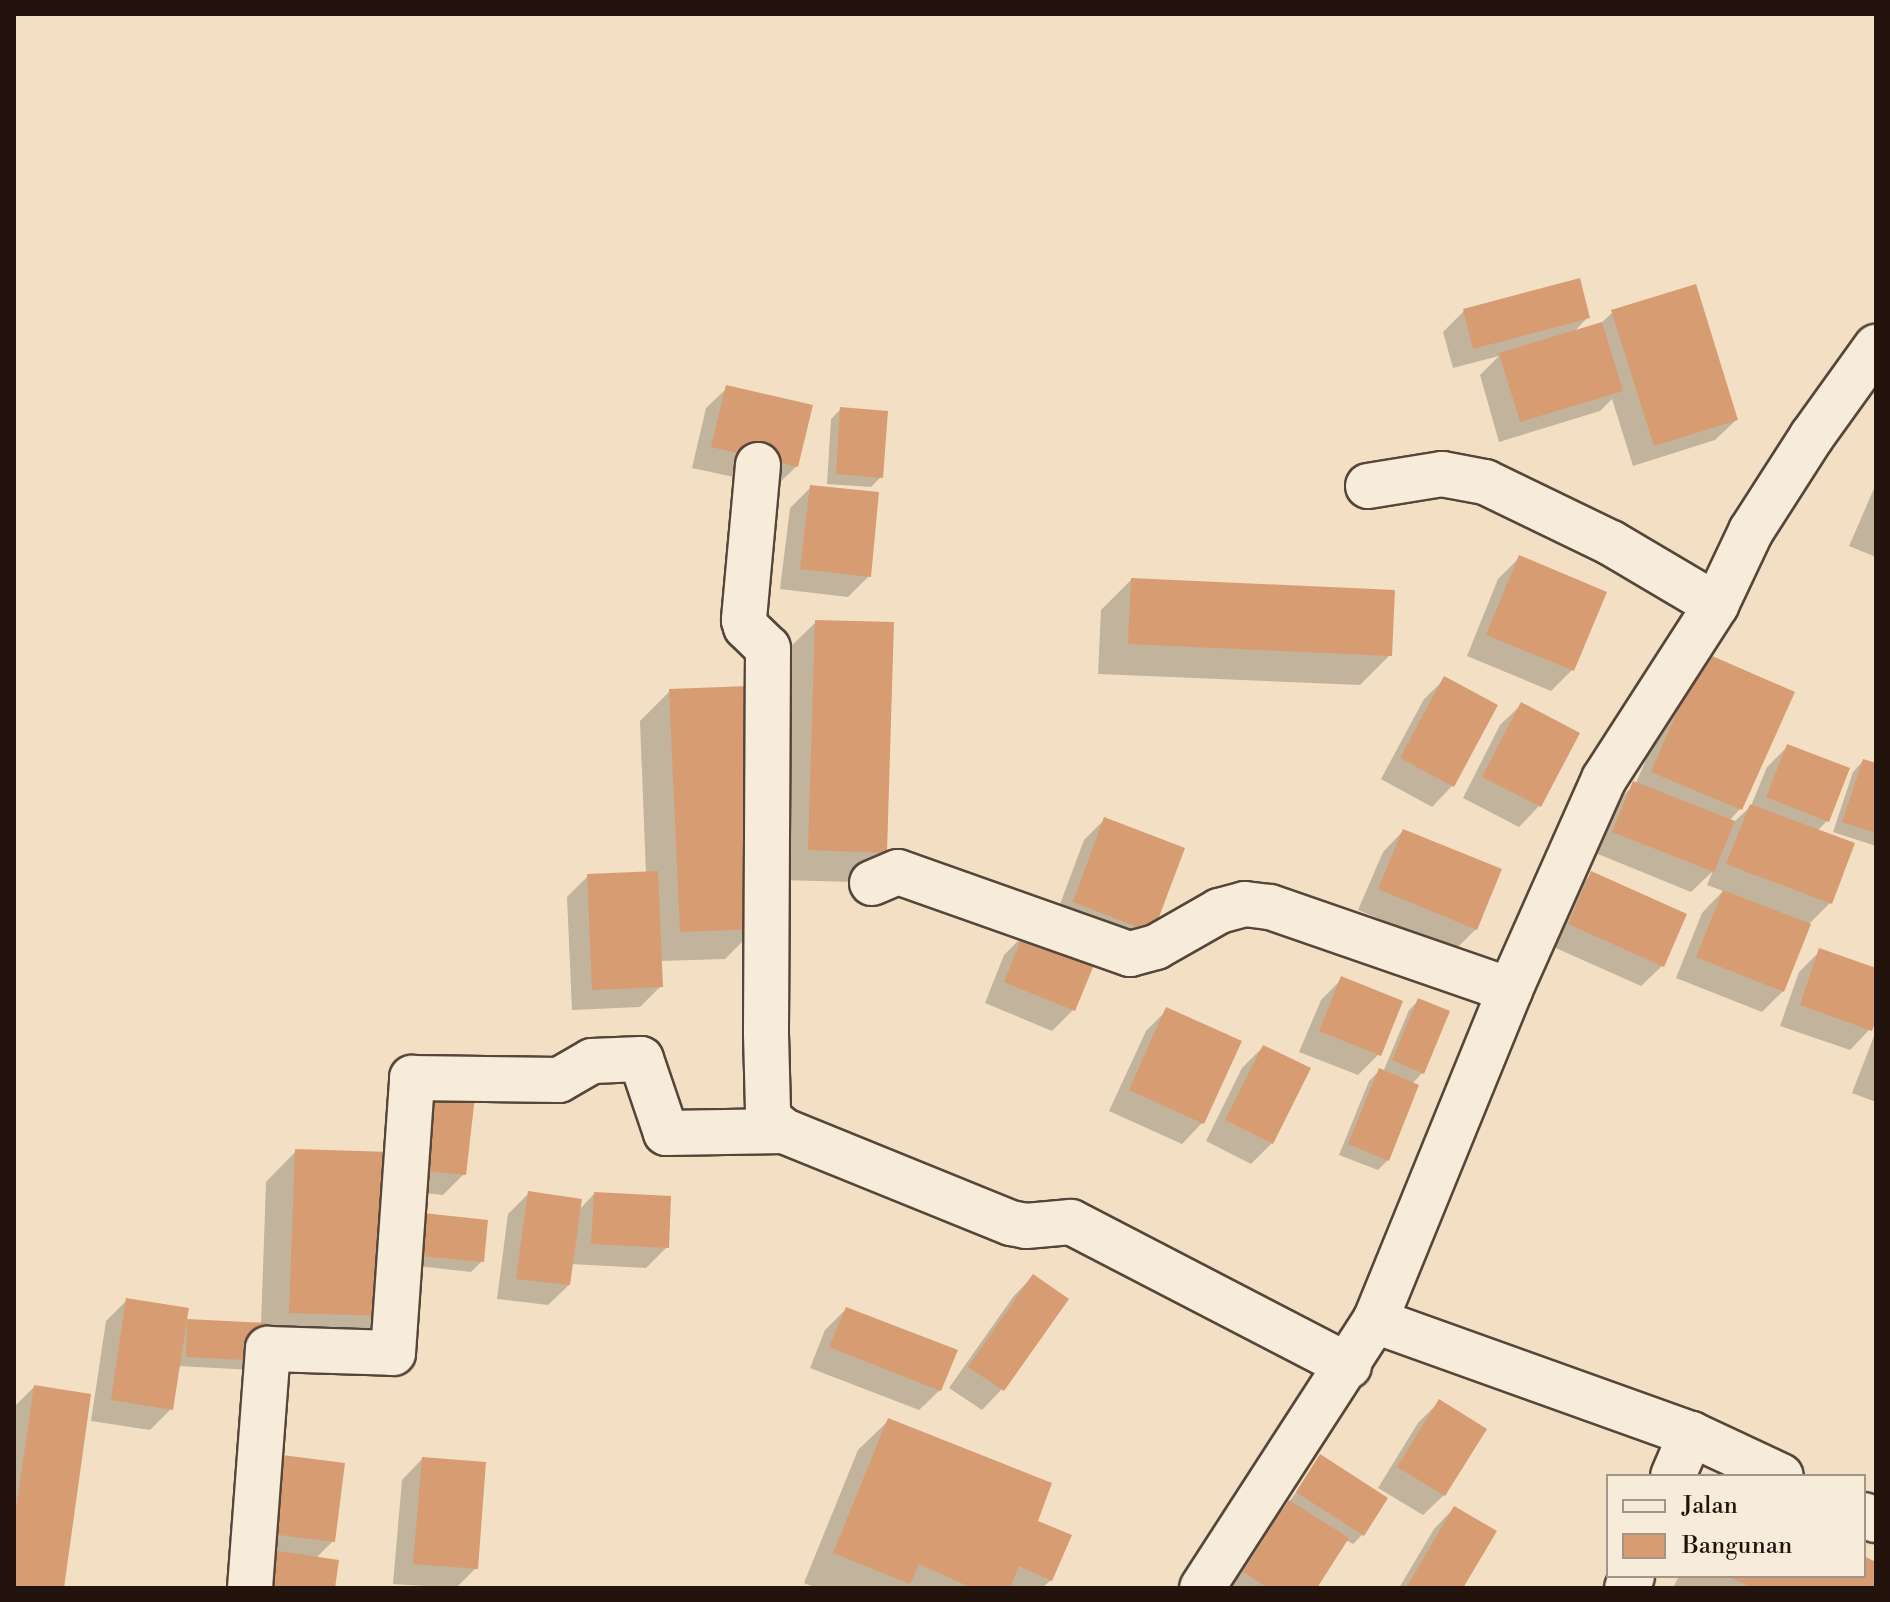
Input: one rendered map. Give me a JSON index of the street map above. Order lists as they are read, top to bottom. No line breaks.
{"legend":["Jalan","Bangunan"]}
